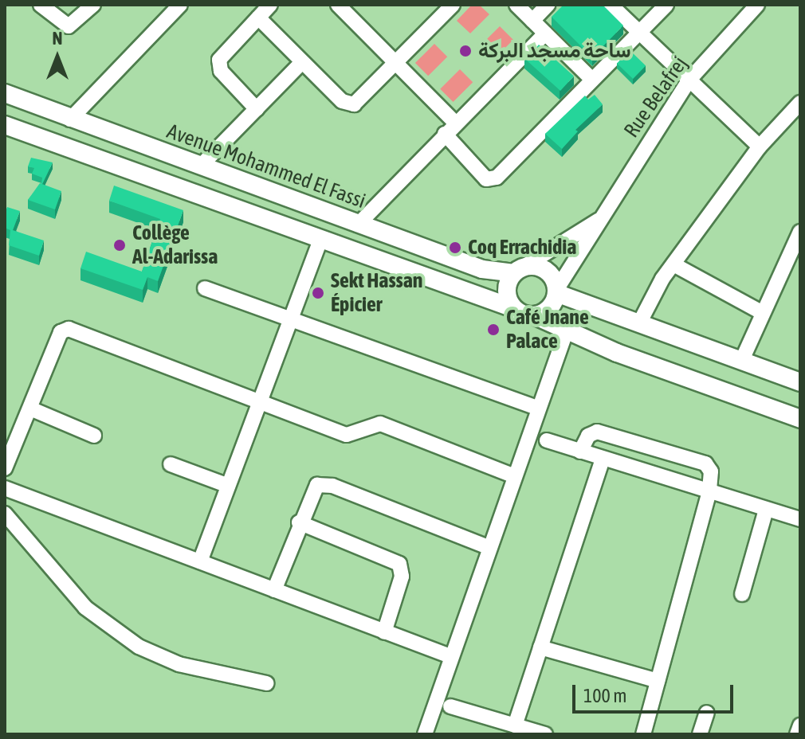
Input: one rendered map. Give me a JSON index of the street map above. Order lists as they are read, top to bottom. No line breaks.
{"streets":{"main road":["Avenue Mohammed El Fassi"],"street":["Rue Belafrej"]},"crossings":[["Rue Belafrej","Avenue Mohammed El Fassi"]],"places":["ساحة مسجد البركة","Collège Al-Adarissa","Coq Errachidia","Sekt Hassan Épicier","Café Jnane Palace"],"scale_bar":"100 m","north":"top"}
